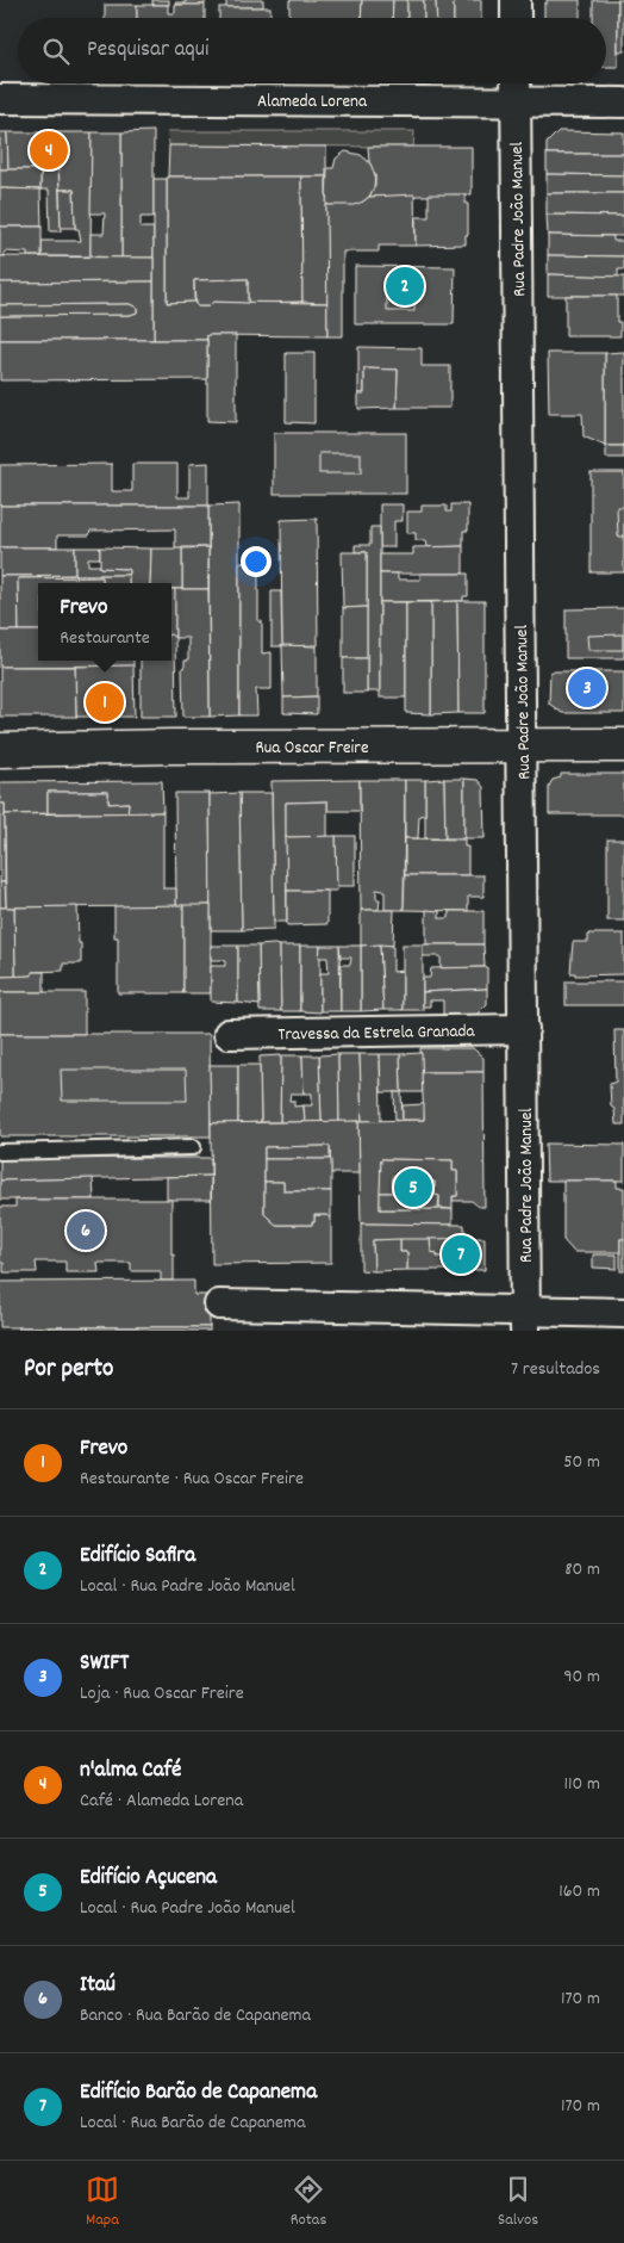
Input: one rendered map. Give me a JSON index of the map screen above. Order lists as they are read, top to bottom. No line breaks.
{"streets":{"street":["Alameda Lorena","Rua Padre João Manuel","Rua Oscar Freire","Travessa da Estrela Granada"]},"crossings":[["Alameda Lorena","Rua Padre João Manuel"],["Rua Padre João Manuel","Rua Oscar Freire"],["Rua Padre João Manuel","Travessa da Estrela Granada"]],"page":{"search":"Pesquisar aqui","pins":["4","2","3","1","5","6","7"],"popup":["Frevo","Restaurante"],"heading":["Por perto","7 resultados"],"list":[{"mark":"1","name":"Frevo","note":"Restaurante · Rua Oscar Freire","value":"50 m"},{"mark":"2","name":"Edifício Safira","note":"Local · Rua Padre João Manuel","value":"80 m"},{"mark":"3","name":"SWIFT","note":"Loja · Rua Oscar Freire","value":"90 m"},{"mark":"4","name":"n'alma Café","note":"Café · Alameda Lorena","value":"110 m"},{"mark":"5","name":"Edifício Açucena","note":"Local · Rua Padre João Manuel","value":"160 m"},{"mark":"6","name":"Itaú","note":"Banco · Rua Barão de Capanema","value":"170 m"},{"mark":"7","name":"Edifício Barão de Capanema","note":"Local · Rua Barão de Capanema","value":"170 m"}],"nav":["Mapa","Rotas","Salvos"]}}
